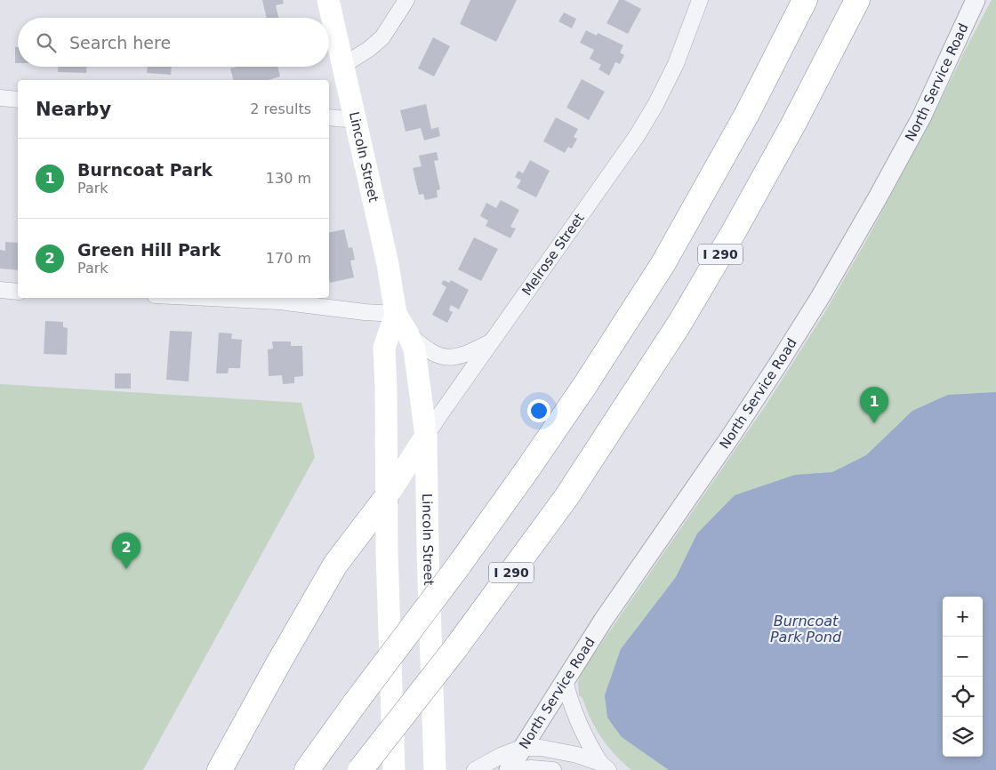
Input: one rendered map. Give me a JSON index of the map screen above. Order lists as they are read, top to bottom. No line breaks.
{"streets":{"highway":["I 290"],"main road":["Lincoln Street","Melrose Street"],"street":["North Service Road"]},"crossings":[["Lincoln Street","Melrose Street"]],"water":["Burncoat Park Pond"],"page":{"search":"Search here","heading":["Nearby","2 results"],"list":[{"mark":"1","name":"Burncoat Park","note":"Park","value":"130 m"},{"mark":"2","name":"Green Hill Park","note":"Park","value":"170 m"}],"pins":["1","2"],"map_buttons":["+","−"]}}
